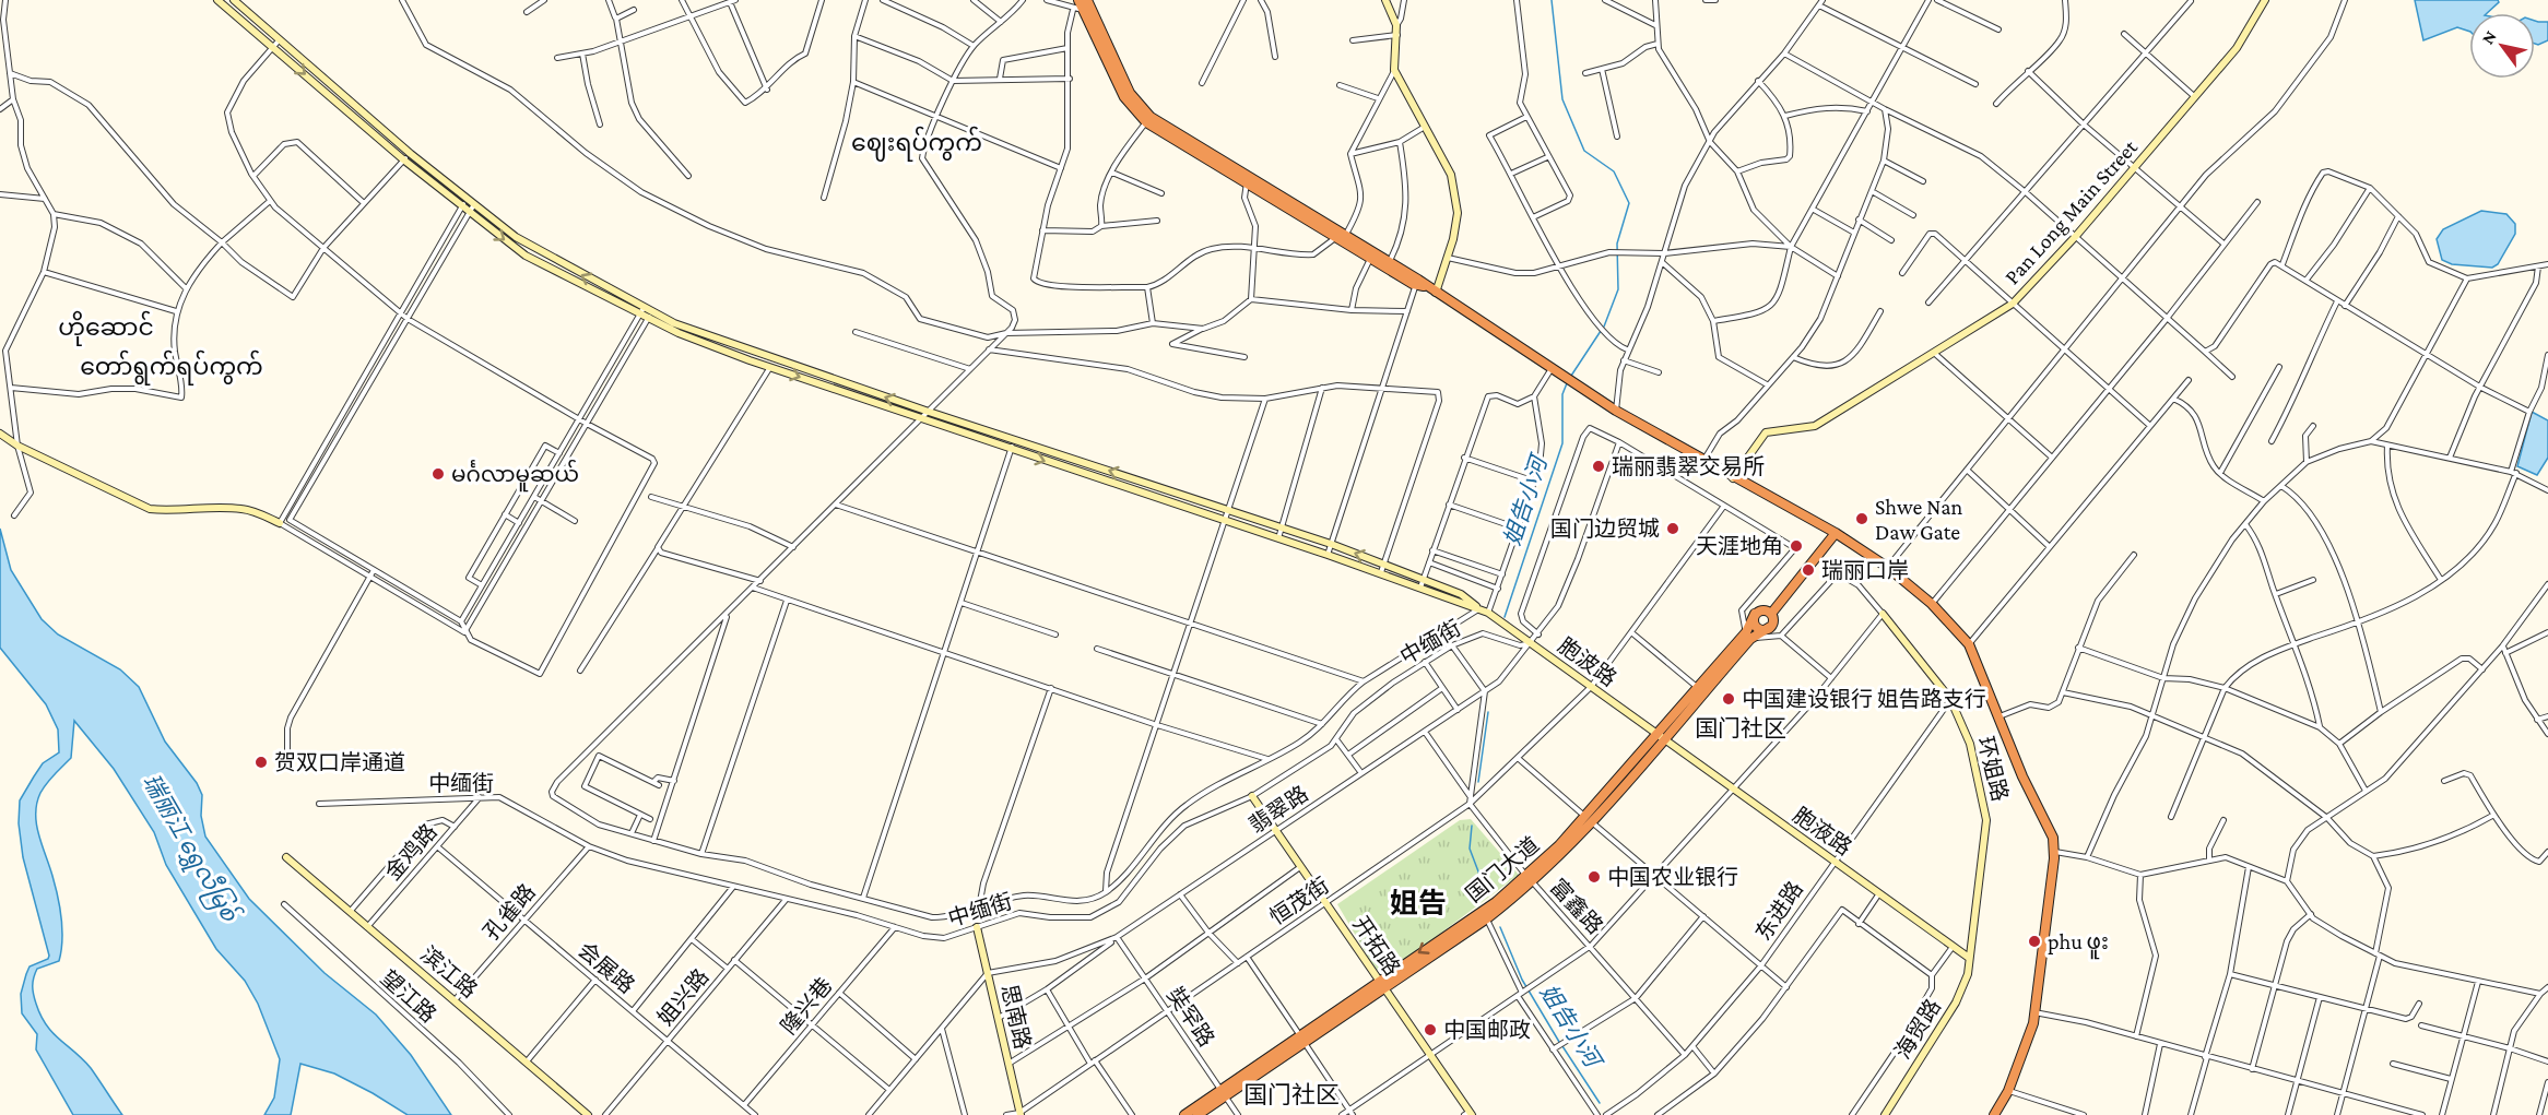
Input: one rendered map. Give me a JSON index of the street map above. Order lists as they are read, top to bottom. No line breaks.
{"streets":{"highway":["国门大道"],"street":["Pan Long Main Street","中缅街","胞波路","环姐路","翡翠路","胞液路","金鸡路","恒茂街","富鑫路","东进路","孔雀路","开拓路","会展路","滨江路","望江路","姐兴路","隆兴巷","思南路","奘罕路","海贸路"]},"crossings":[["中缅街","胞波路"],["中缅街","翡翠路"],["中缅街","金鸡路"],["中缅街","孔雀路"],["中缅街","开拓路"],["中缅街","姐兴路"],["中缅街","隆兴巷"],["中缅街","思南路"],["胞波路","翡翠路"],["胞波路","胞液路"],["胞波路","国门大道"],["胞波路","恒茂街"],["环姐路","胞液路"],["环姐路","东进路"],["环姐路","海贸路"],["翡翠路","开拓路"],["翡翠路","思南路"],["翡翠路","奘罕路"],["胞液路","国门大道"],["胞液路","东进路"],["胞液路","海贸路"],["金鸡路","会展路"],["金鸡路","滨江路"],["国门大道","富鑫路"],["国门大道","开拓路"],["国门大道","奘罕路"],["恒茂街","富鑫路"],["恒茂街","开拓路"],["恒茂街","思南路"],["恒茂街","奘罕路"],["富鑫路","东进路"],["孔雀路","会展路"],["孔雀路","滨江路"],["会展路","姐兴路"],["会展路","隆兴巷"]],"districts":["ဈေးရပ်ကွက်","ဟိုဆောင်","တော်ရွက်ရပ်ကွက်","国门社区","姐告","国门社区"],"water":["姐告小河","瑞丽江 ရွှေလီမြစ်"],"places":["瑞丽翡翠交易所","မင်္ဂလာမူဆယ်","Shwe Nan Daw Gate","国门边贸城","天涯地角","瑞丽口岸","中国建设银行 姐告路支行","贺双口岸通道","中国农业银行","phu ဖူး","中国邮政"],"north":"top left"}
